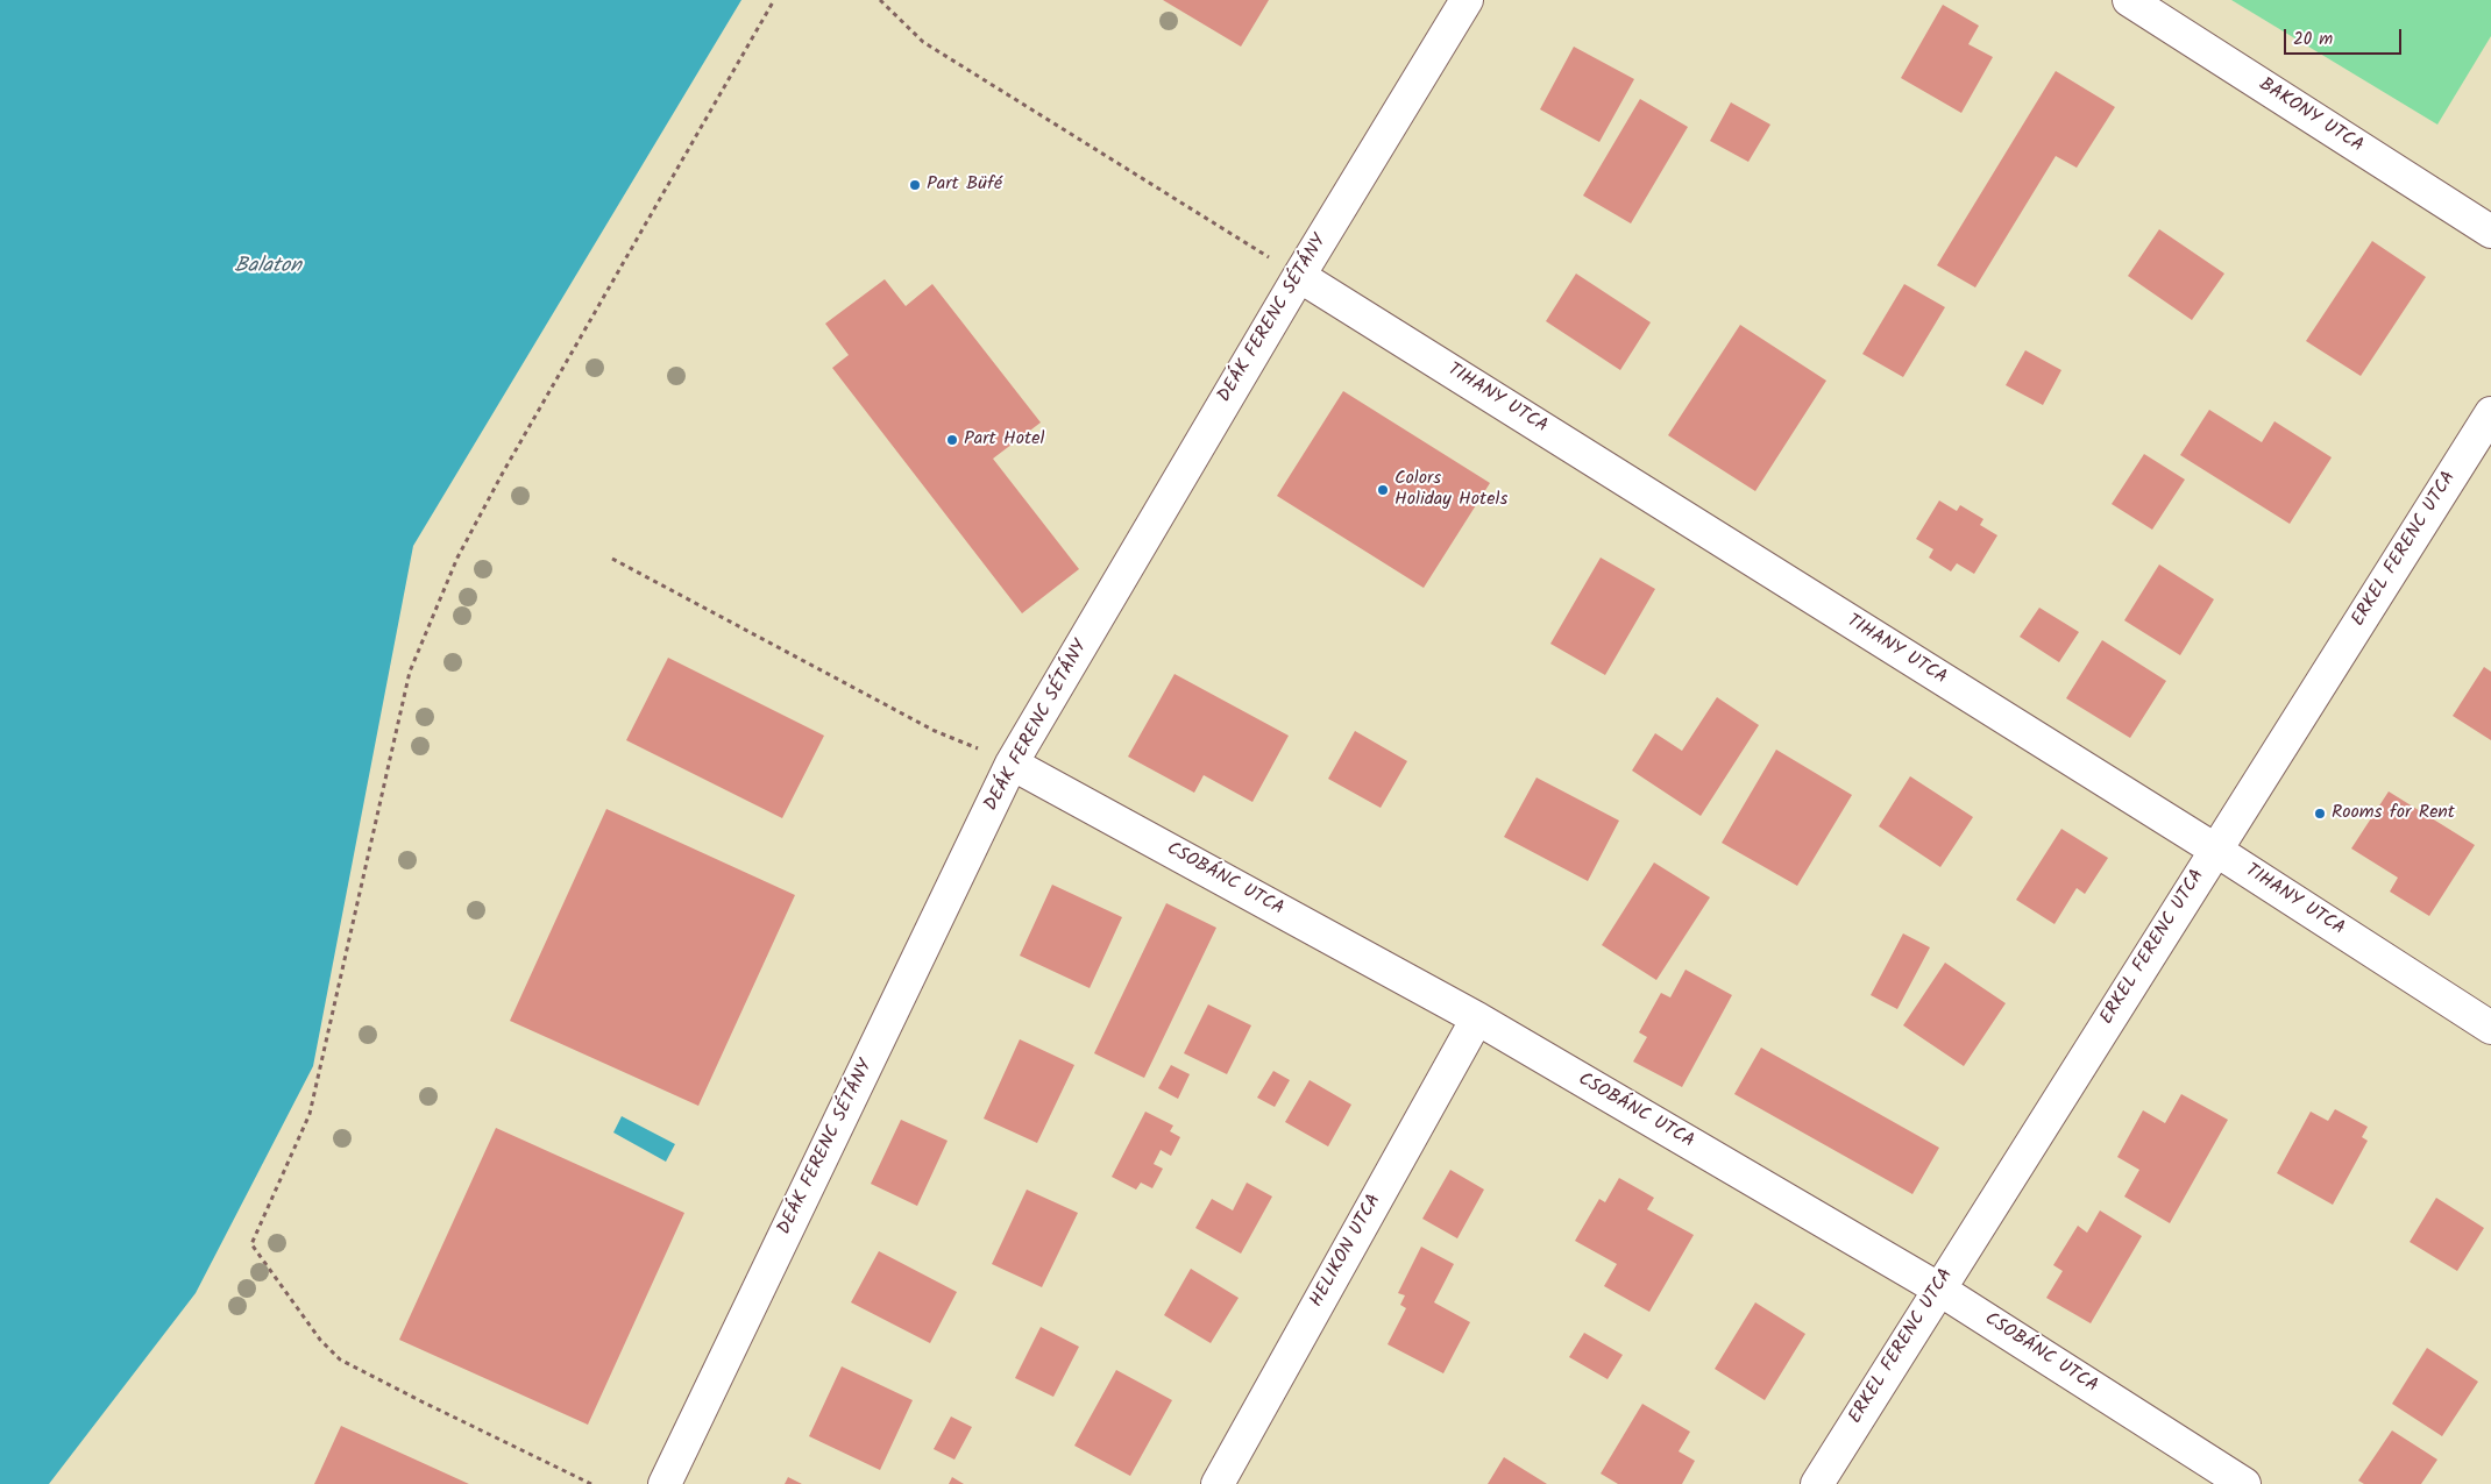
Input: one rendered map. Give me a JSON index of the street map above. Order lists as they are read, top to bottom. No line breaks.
{"streets":{"street":["BAKONY UTCA","DEÁK FERENC SÉTÁNY","TIHANY UTCA","ERKEL FERENC UTCA","CSOBÁNC UTCA","HELIKON UTCA"]},"crossings":[["DEÁK FERENC SÉTÁNY","TIHANY UTCA"],["DEÁK FERENC SÉTÁNY","CSOBÁNC UTCA"],["TIHANY UTCA","ERKEL FERENC UTCA"],["ERKEL FERENC UTCA","CSOBÁNC UTCA"],["CSOBÁNC UTCA","HELIKON UTCA"]],"water":["Balaton"],"places":["Part Büfé","Part Hotel","Colors Holiday Hotels","Rooms for Rent"],"scale_bar":"20 m"}
